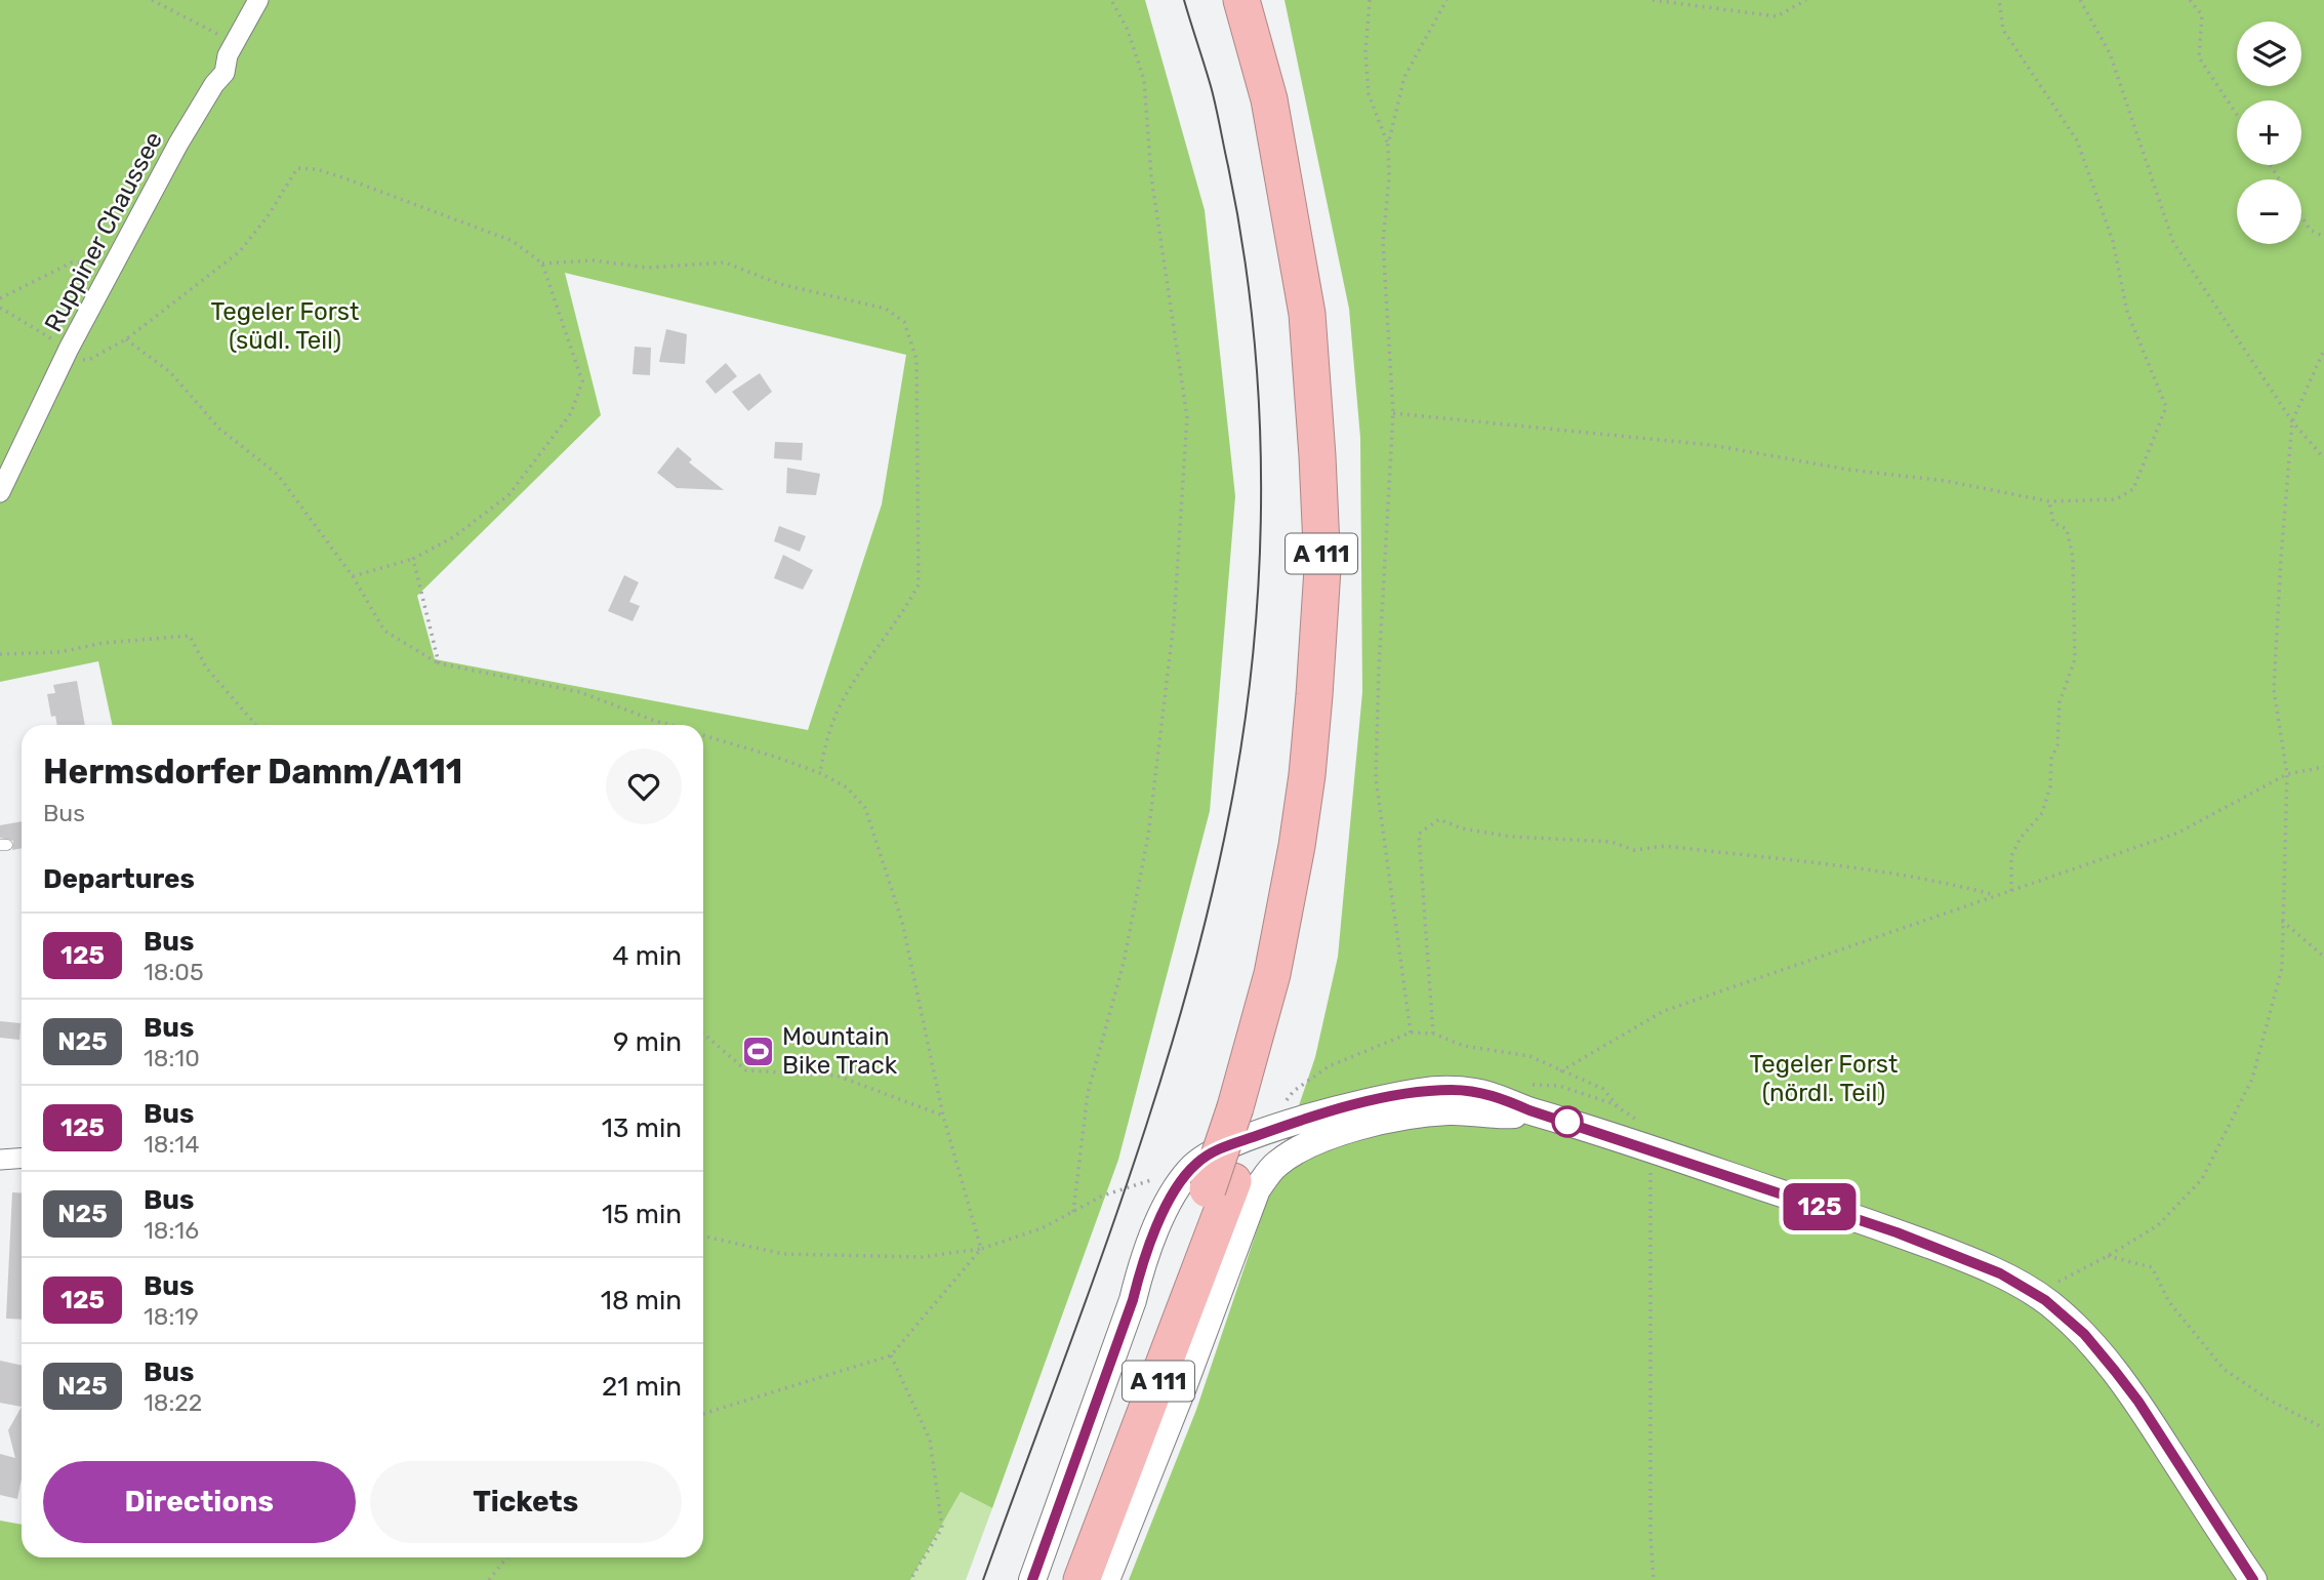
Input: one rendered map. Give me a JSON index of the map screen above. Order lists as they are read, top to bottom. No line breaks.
{"streets":{"highway":["A 111"],"street":["Ruppiner Chaussee"]},"parks":["Tegeler Forst (südl. Teil)","Tegeler Forst (nördl. Teil)"],"places":{"sports":["Mountain Bike Track"]},"lines":["bus line 125"],"page":{"on_map":"125","map_buttons":["+","−"],"heading":[["Hermsdorfer Damm/A111","Bus"],"Departures"],"list":[{"mark":"125","name":"Bus","note":"18:05","value":"4 min"},{"mark":"N25","name":"Bus","note":"18:10","value":"9 min"},{"mark":"125","name":"Bus","note":"18:14","value":"13 min"},{"mark":"N25","name":"Bus","note":"18:16","value":"15 min"},{"mark":"125","name":"Bus","note":"18:19","value":"18 min"},{"mark":"N25","name":"Bus","note":"18:22","value":"21 min"}],"buttons":["Directions","Tickets"]}}
